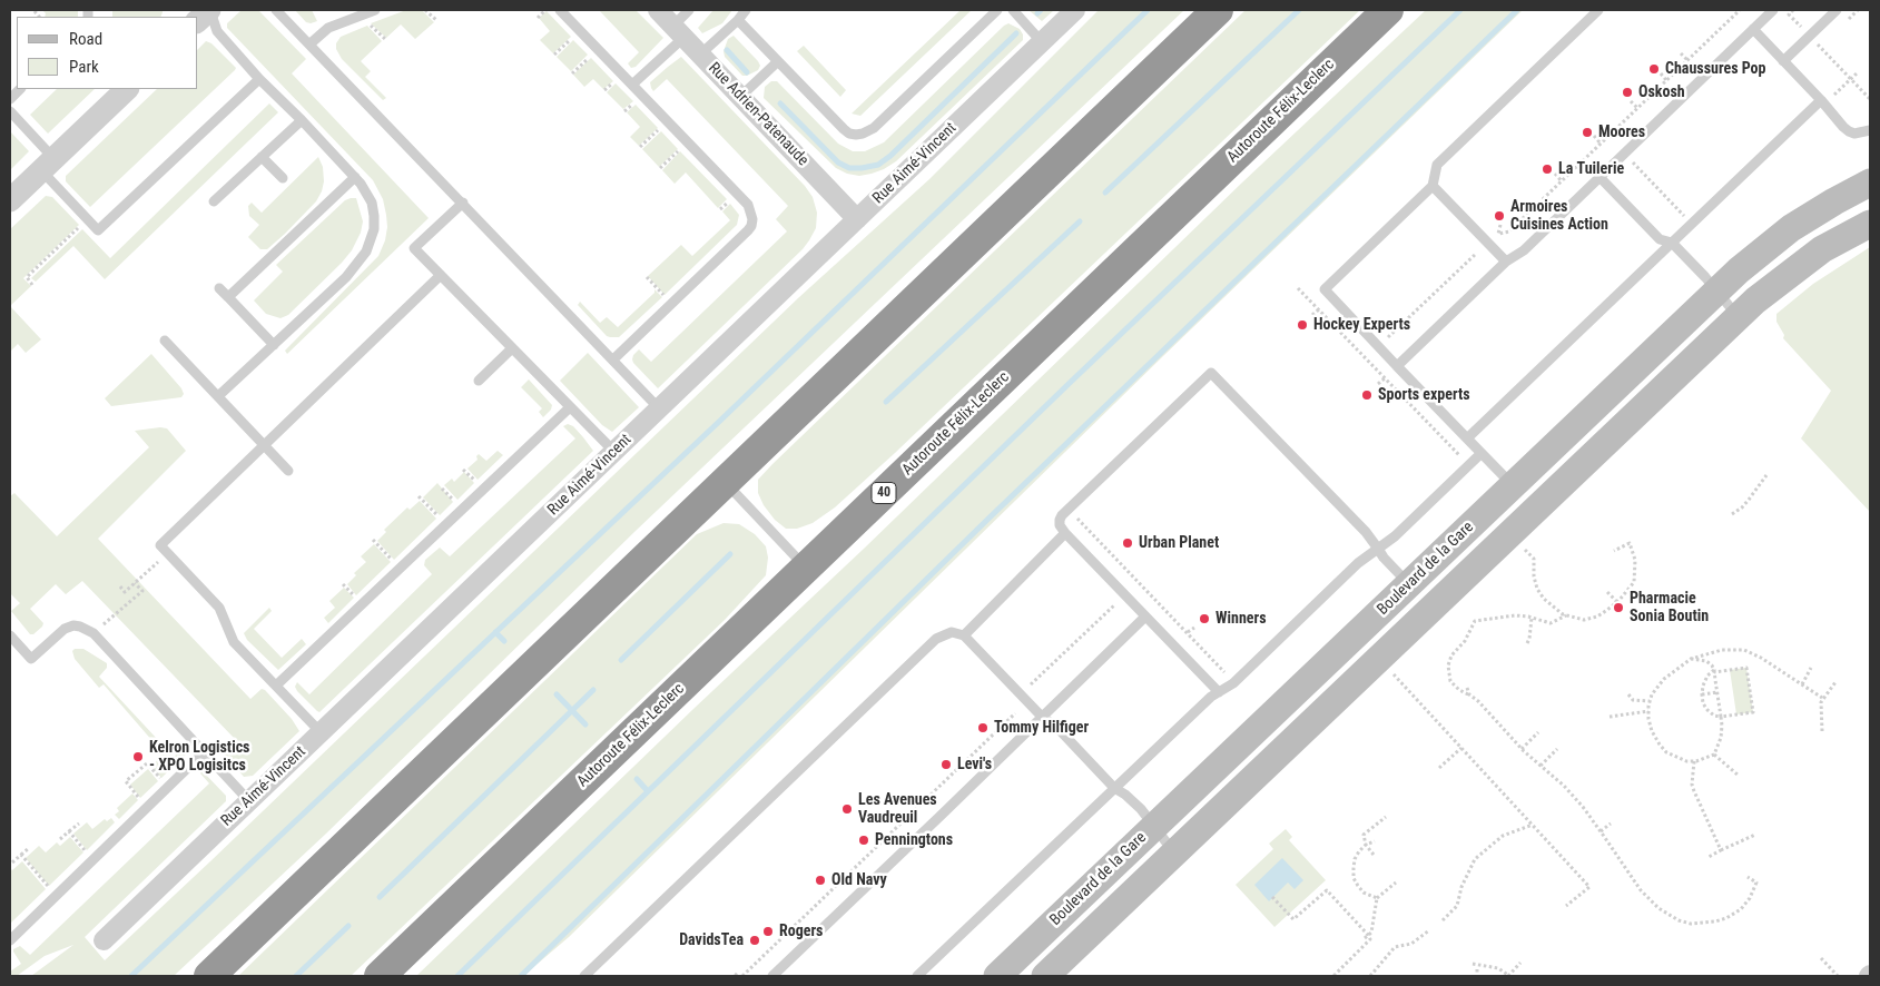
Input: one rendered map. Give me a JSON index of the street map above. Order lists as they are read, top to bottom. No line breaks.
{"streets":{"highway":["Autoroute Félix-Leclerc","40"],"main road":["Boulevard de la Gare"],"street":["Rue Adrien-Patenaude","Rue Aimé-Vincent"]},"crossings":[["Rue Adrien-Patenaude","Rue Aimé-Vincent"]],"places":["Chaussures Pop","Oskosh","Moores","La Tuilerie","Armoires Cuisines Action","Hockey Experts","Sports experts","Urban Planet","Pharmacie Sonia Boutin","Winners","Tommy Hilfiger","Kelron Logistics - XPO Logisitcs","Levi's","Les Avenues Vaudreuil","Penningtons","Old Navy","Rogers","DavidsTea"],"legend":["Road","Park"]}
